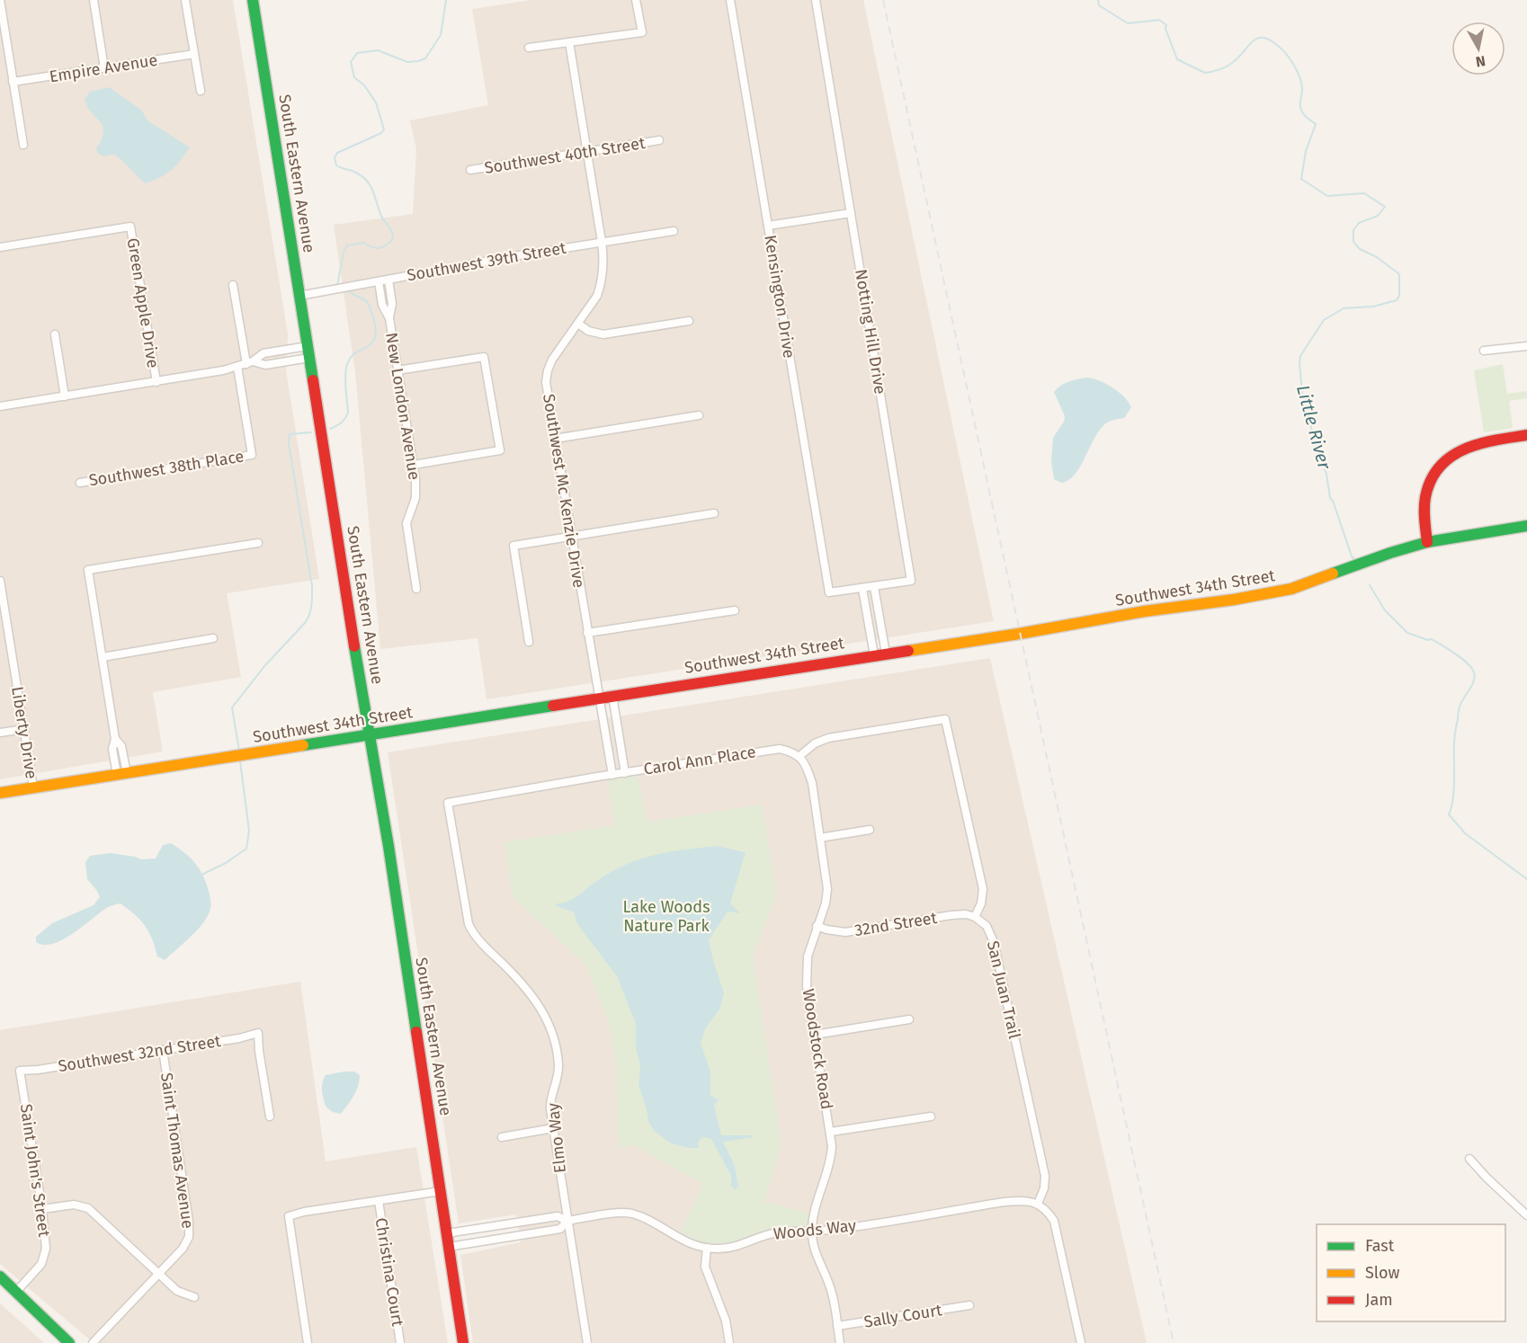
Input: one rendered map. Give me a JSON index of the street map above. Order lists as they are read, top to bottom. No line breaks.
{"streets":{"street":["Empire Avenue","Southwest 40th Street","South Eastern Avenue","Southwest 39th Street","Kensington Drive","Green Apple Drive","Notting Hill Drive","New London Avenue","Southwest 38th Place","Southwest Mc Kenzie Drive","Southwest 34th Street","Liberty Drive","Carol Ann Place","32nd Street","San Juan Trail","Woodstock Road","Southwest 32nd Street","Elmo Way","Saint Thomas Avenue","Saint John's Street","Woods Way","Christina Court","Sally Court"]},"crossings":[["Southwest 40th Street","Southwest Mc Kenzie Drive"],["South Eastern Avenue","Southwest 39th Street"],["South Eastern Avenue","Southwest 34th Street"],["South Eastern Avenue","Woods Way"],["Southwest 39th Street","New London Avenue"],["Southwest 39th Street","Southwest Mc Kenzie Drive"],["Kensington Drive","Notting Hill Drive"],["Southwest Mc Kenzie Drive","Southwest 34th Street"],["Southwest Mc Kenzie Drive","Carol Ann Place"],["Southwest 34th Street","Liberty Drive"],["Carol Ann Place","Woodstock Road"],["Carol Ann Place","Elmo Way"],["32nd Street","San Juan Trail"],["32nd Street","Woodstock Road"],["San Juan Trail","Woods Way"],["Woodstock Road","Woods Way"],["Woodstock Road","Sally Court"],["Southwest 32nd Street","Saint Thomas Avenue"],["Southwest 32nd Street","Saint John's Street"],["Elmo Way","Woods Way"]],"water":["Little River"],"parks":["Lake Woods Nature Park"],"legend":["Fast","Slow","Jam"],"north":"bottom"}
